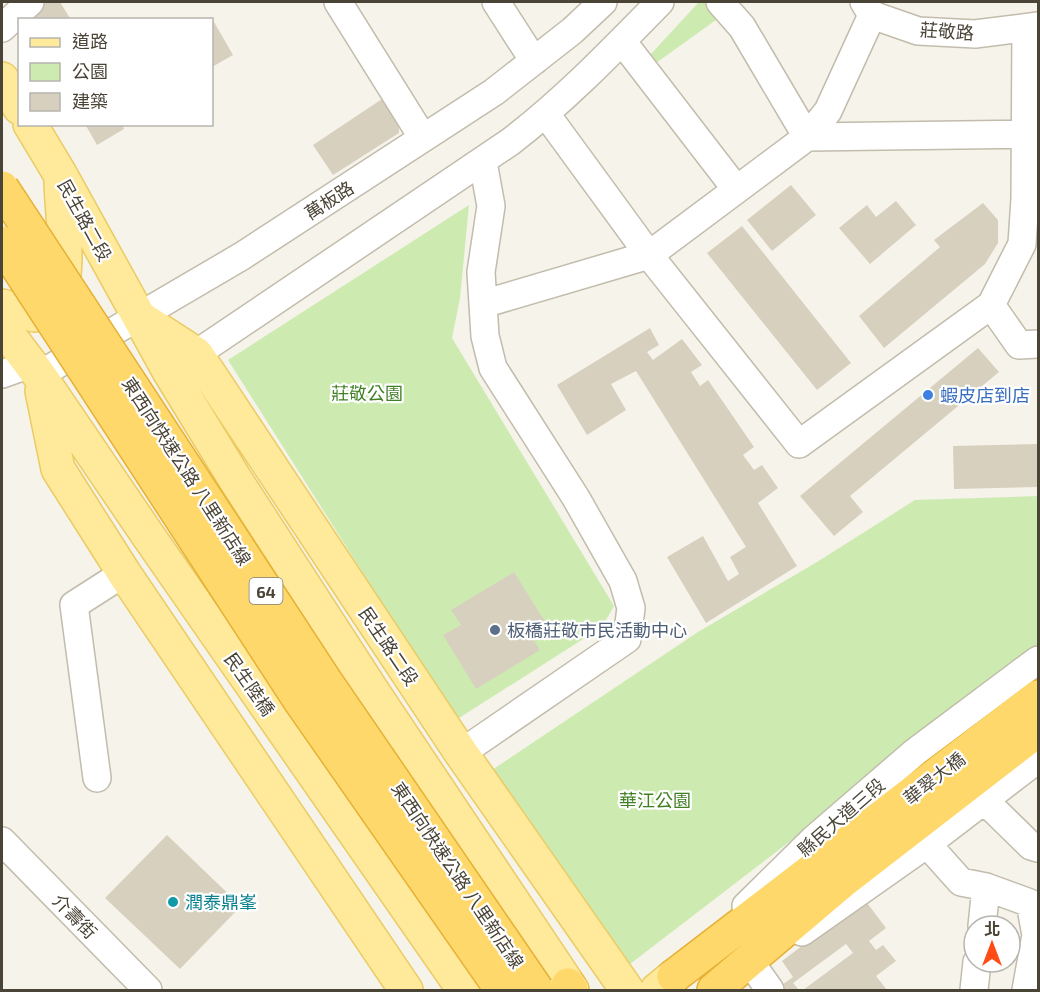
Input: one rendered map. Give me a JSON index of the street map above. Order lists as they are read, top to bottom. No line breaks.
{"streets":{"highway":["東西向快速公路 八里新店線","64","華翠大橋"],"main road":["民生路二段","民生陸橋"],"street":["莊敬路","萬板路","縣民大道三段","介壽街"]},"crossings":[["萬板路","民生路二段"],["萬板路","民生陸橋"]],"parks":["莊敬公園","華江公園"],"places":["蝦皮店到店","板橋莊敬市民活動中心","潤泰鼎峯"],"legend":["道路","公園","建築"],"north":"top"}
